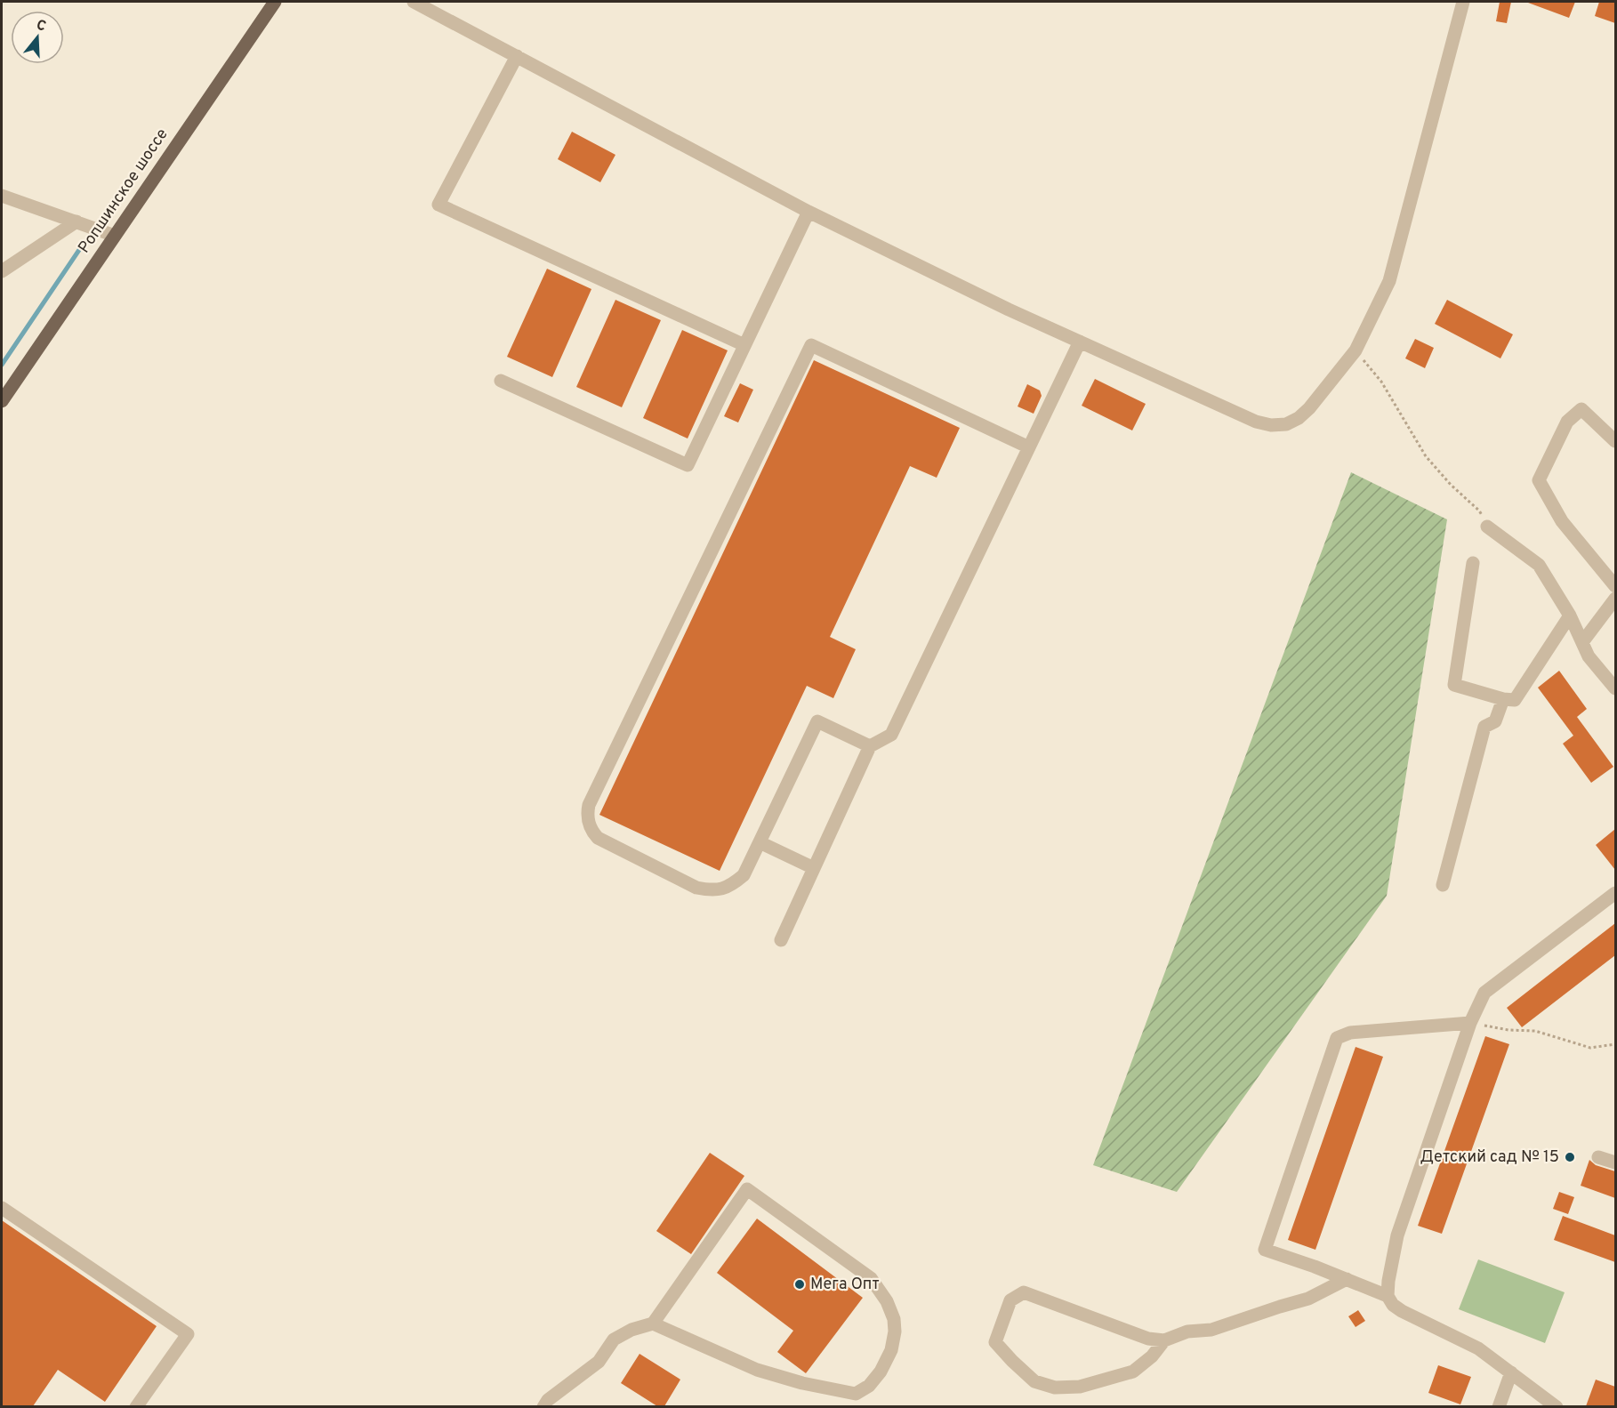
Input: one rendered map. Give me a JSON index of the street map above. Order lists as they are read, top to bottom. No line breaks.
{"streets":{"main road":["Ропшинское шоссе"]},"places":["Детский сад № 15","Мега Опт"],"north":"top"}
